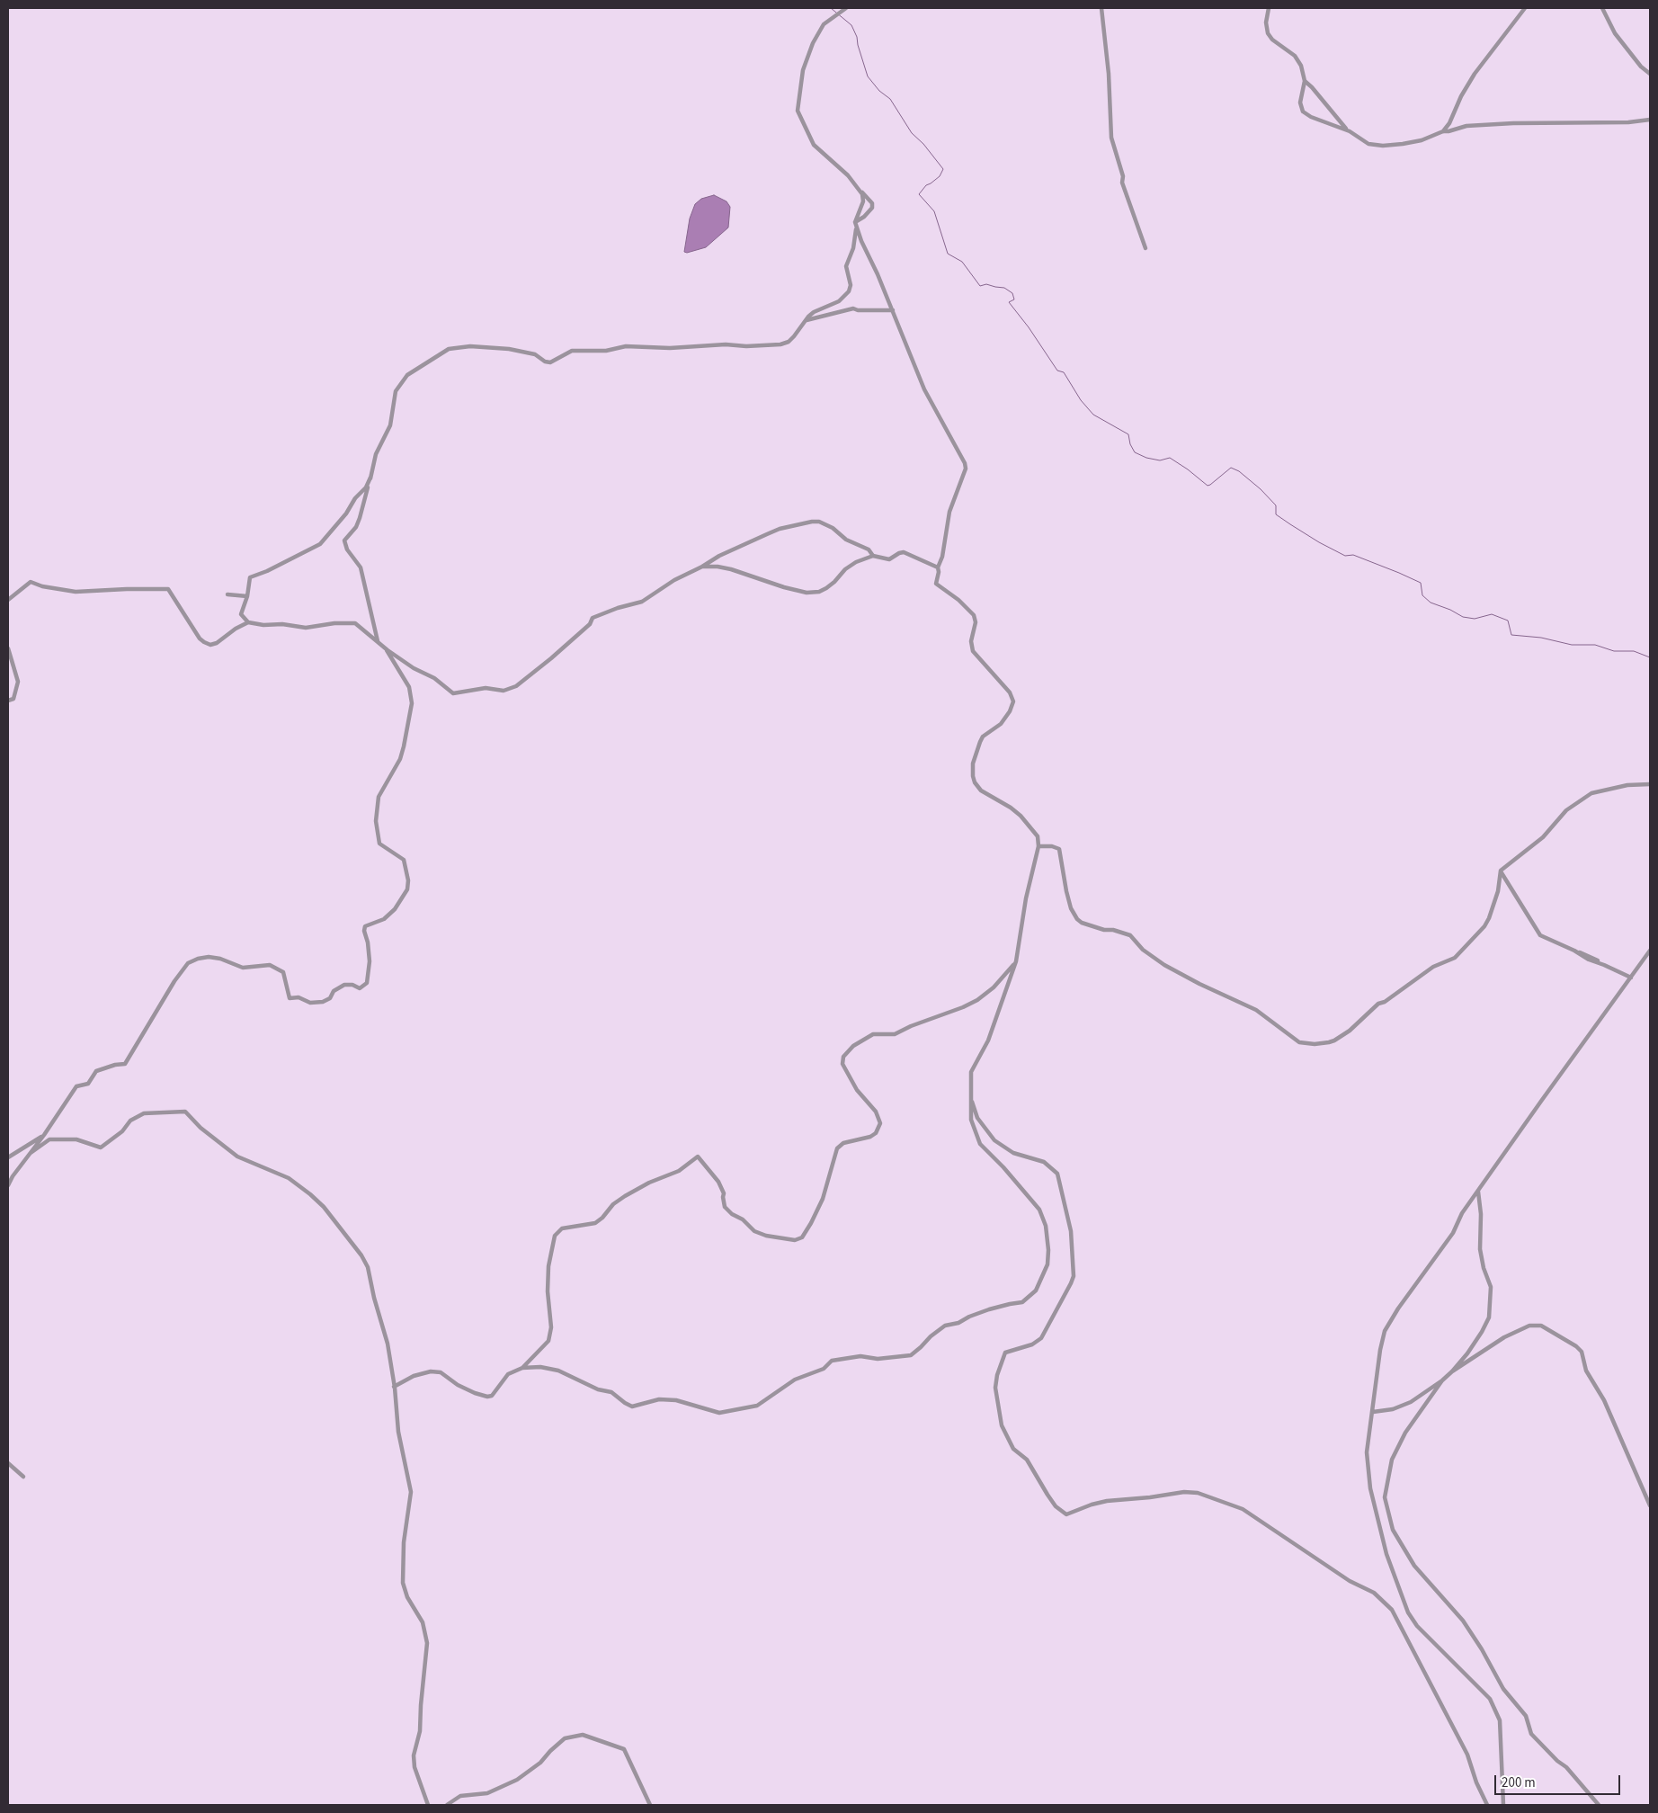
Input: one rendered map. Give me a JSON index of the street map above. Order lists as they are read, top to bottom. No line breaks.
{"scale_bar":"200 m"}
